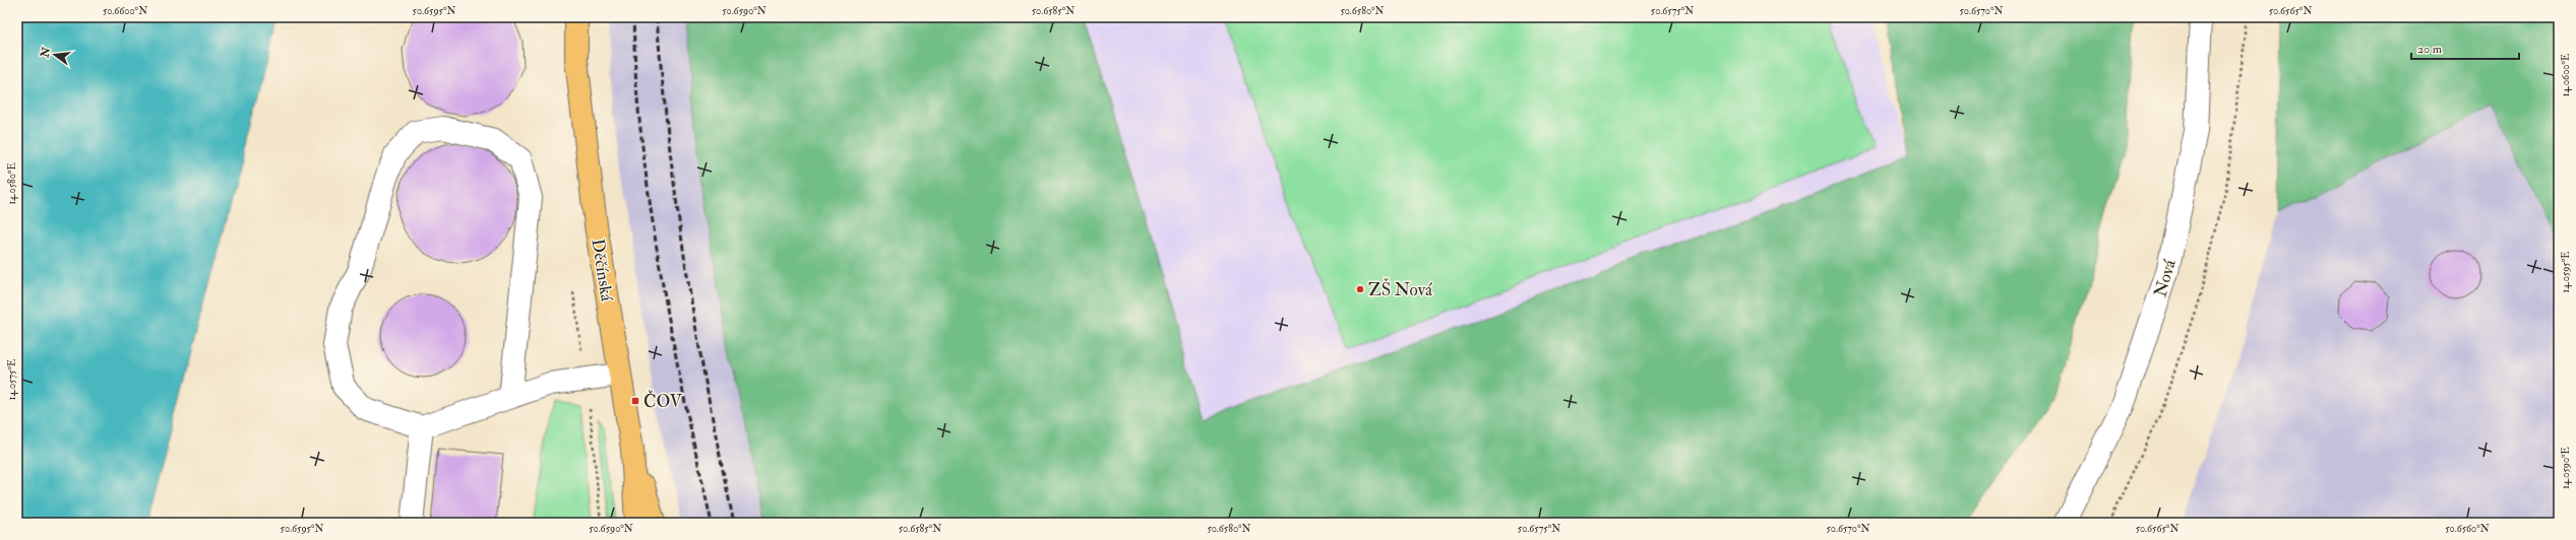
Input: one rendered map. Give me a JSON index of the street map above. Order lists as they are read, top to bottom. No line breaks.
{"streets":{"main road":["Děčínská"],"street":["Nová"]},"places":{"other":["ZŠ Nová"],"transit":["ČOV"]},"scale_bar":"20 m","north":"left","coordinates":["50.6600°N","50.6595°N","50.6590°N","50.6585°N","50.6580°N","50.6575°N","50.6570°N","50.6565°N","14.0600°E","14.0580°E","14.0595°E","14.0575°E","14.0590°E","50.6560°N"]}
